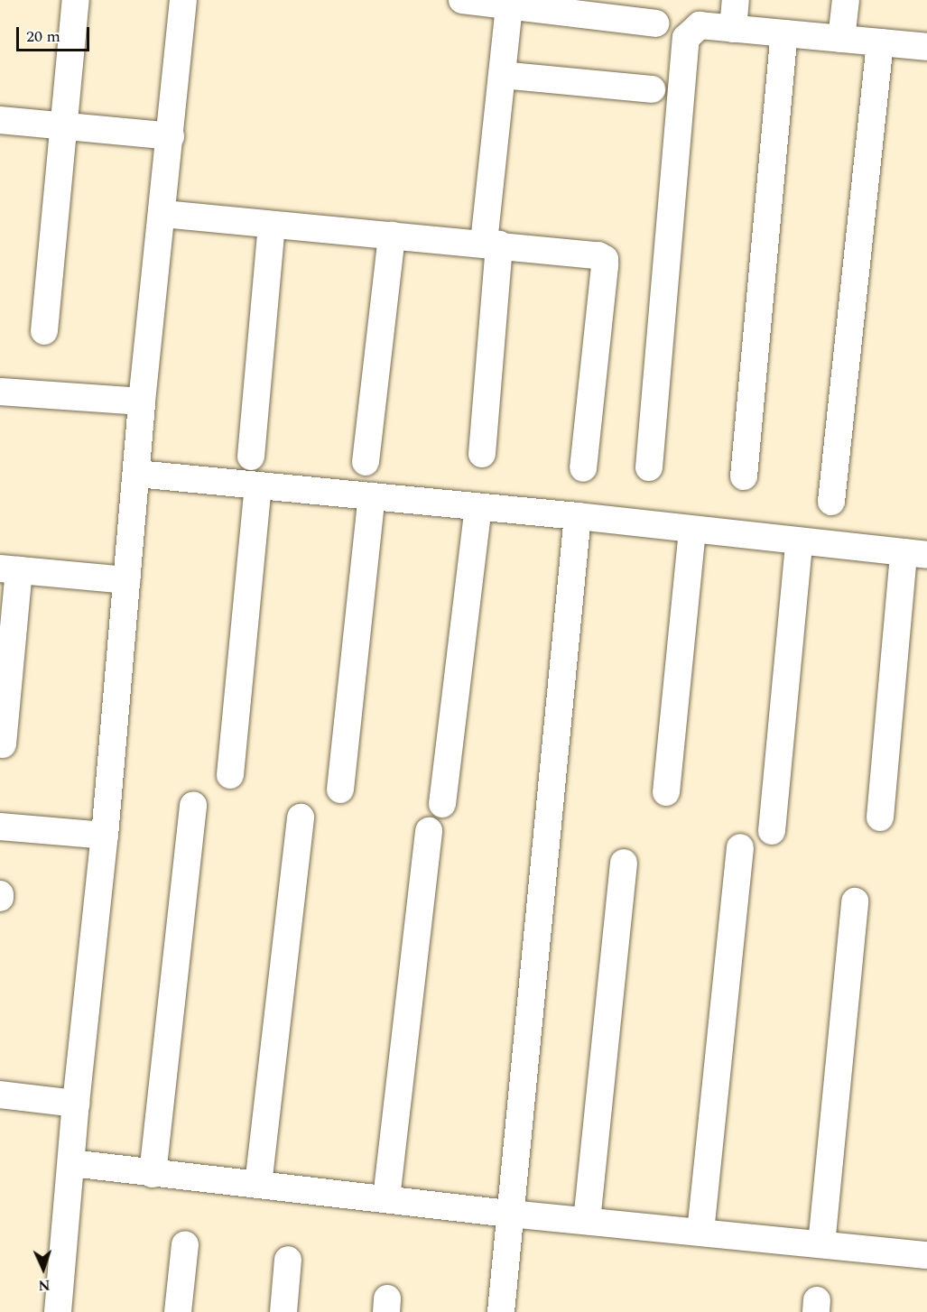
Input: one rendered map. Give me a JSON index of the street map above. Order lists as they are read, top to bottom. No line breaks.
{"scale_bar":"20 m","north":"bottom"}
